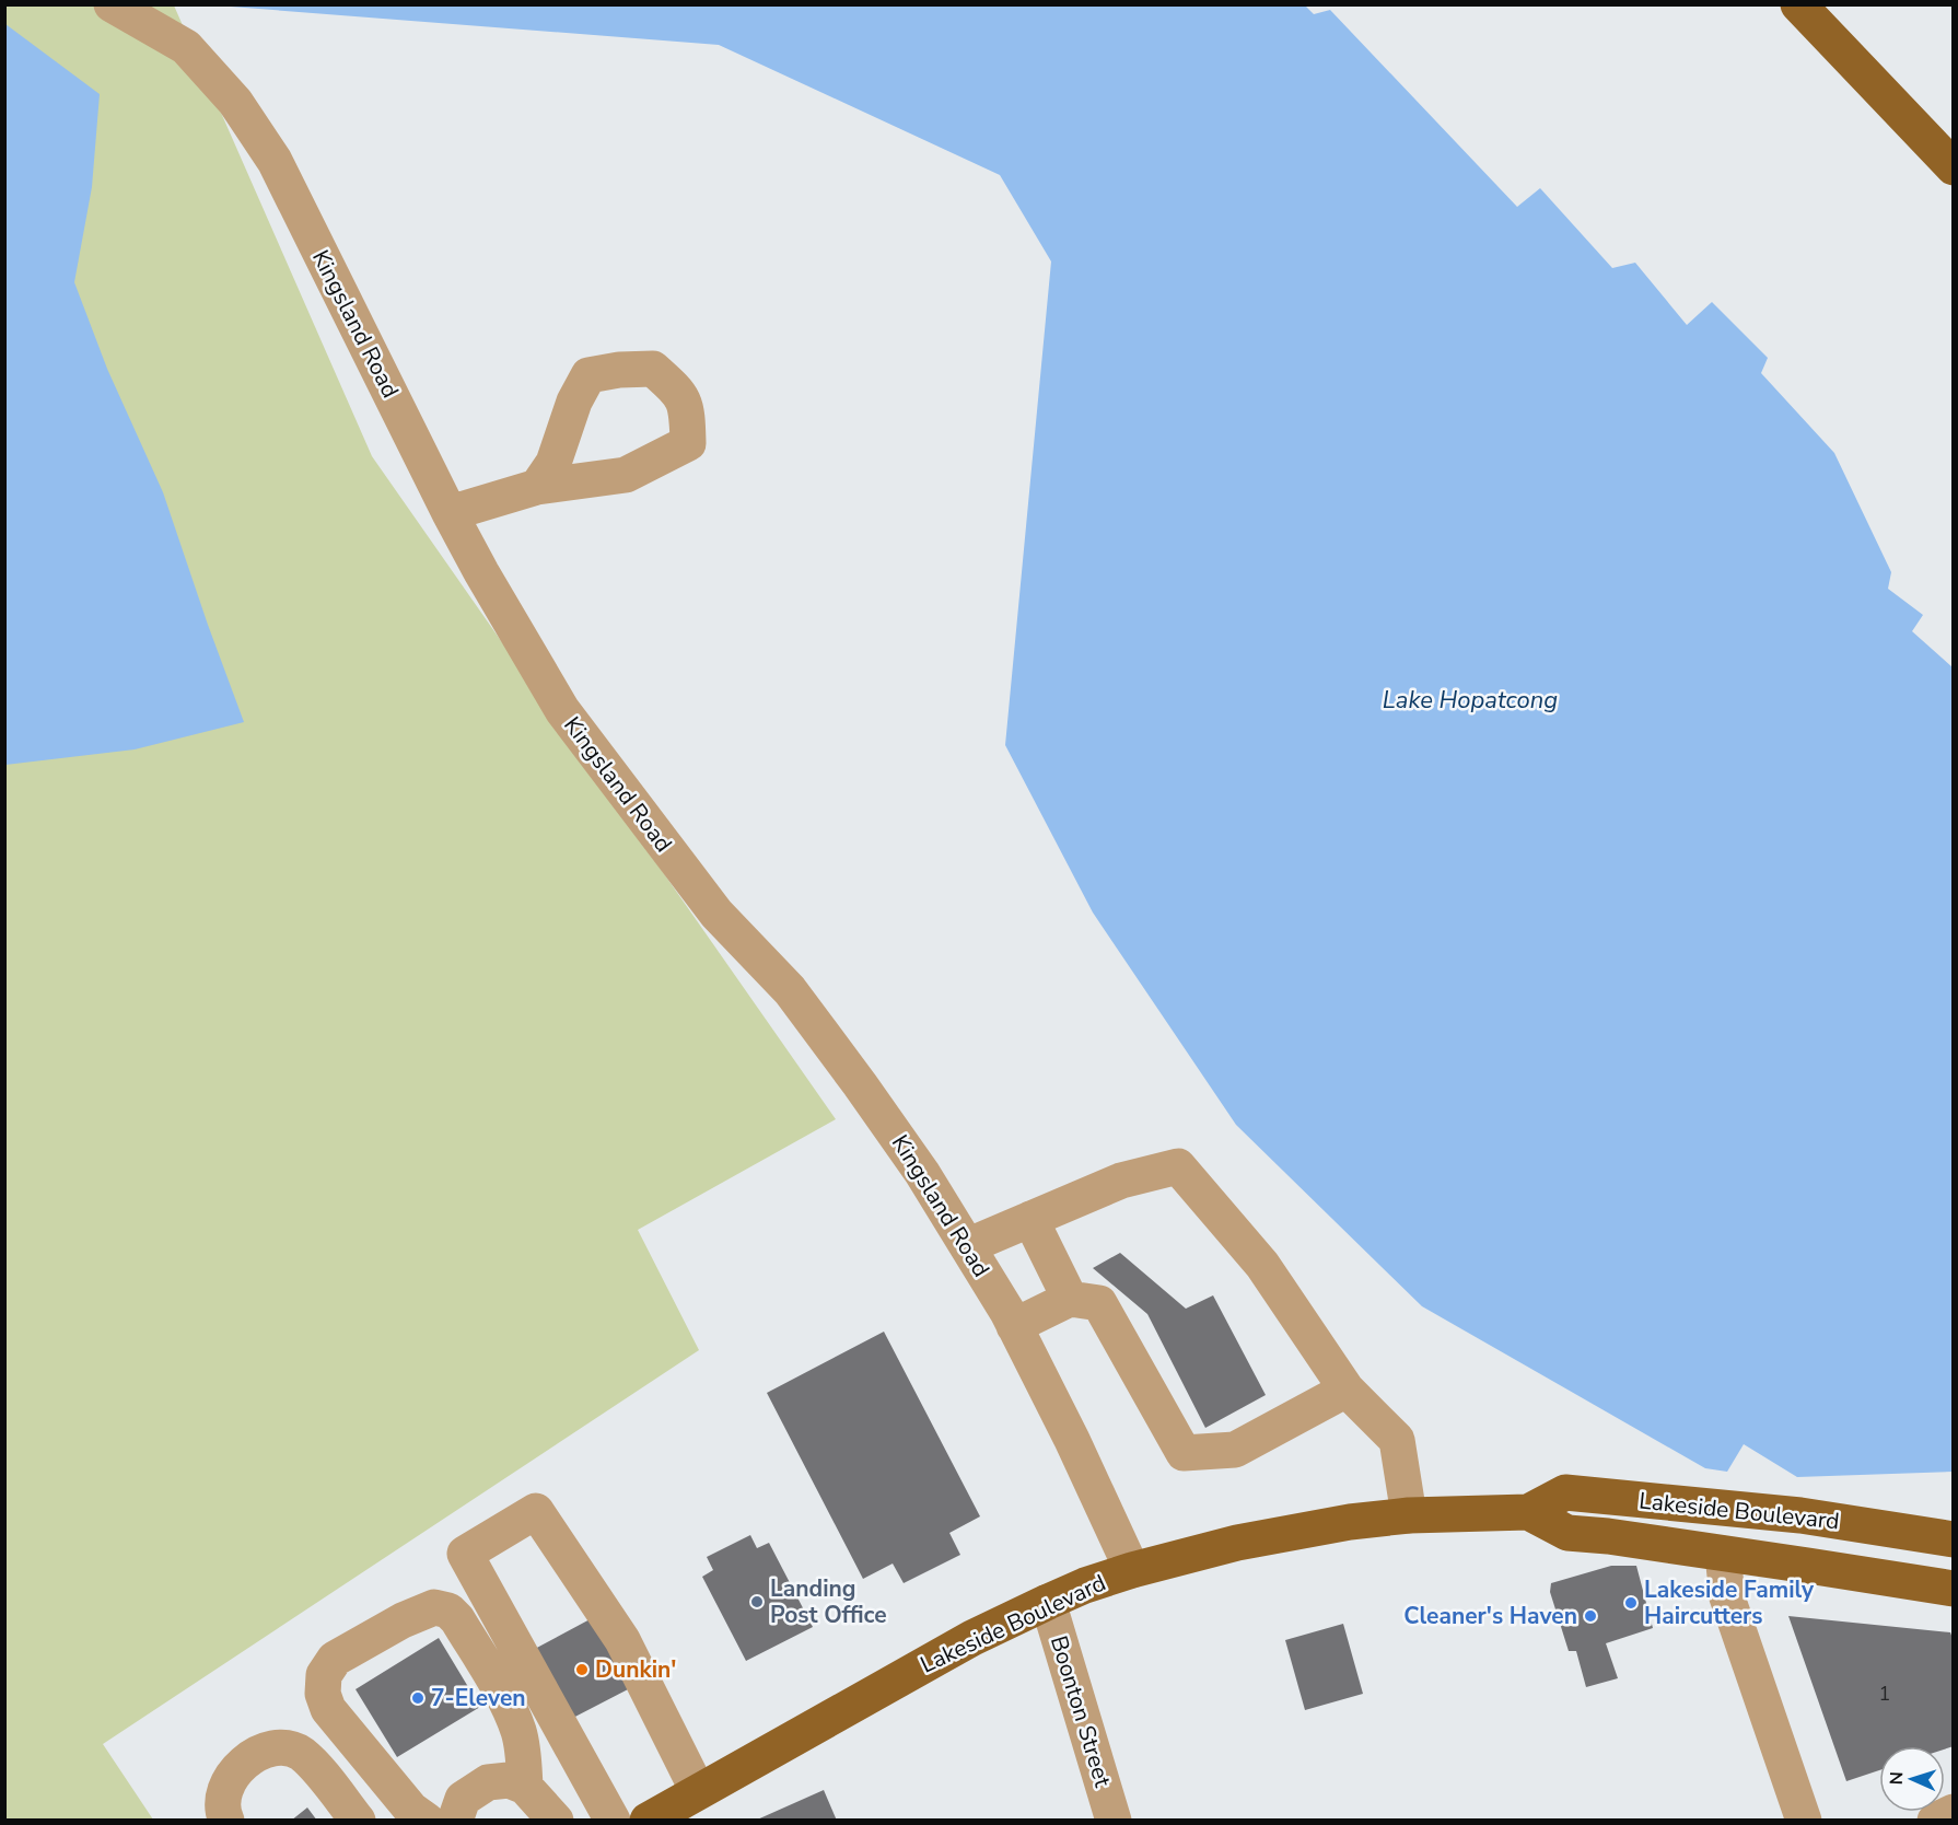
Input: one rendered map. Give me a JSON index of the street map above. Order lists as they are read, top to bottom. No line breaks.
{"streets":{"main road":["Lakeside Boulevard"],"street":["Kingsland Road","Boonton Street"]},"crossings":[["Kingsland Road","Lakeside Boulevard"],["Lakeside Boulevard","Boonton Street"]],"water":["Lake Hopatcong"],"places":["Landing Post Office","Lakeside Family Haircutters","Cleaner's Haven","Dunkin'","7-Eleven"],"house_numbers":["1"],"north":"left"}
